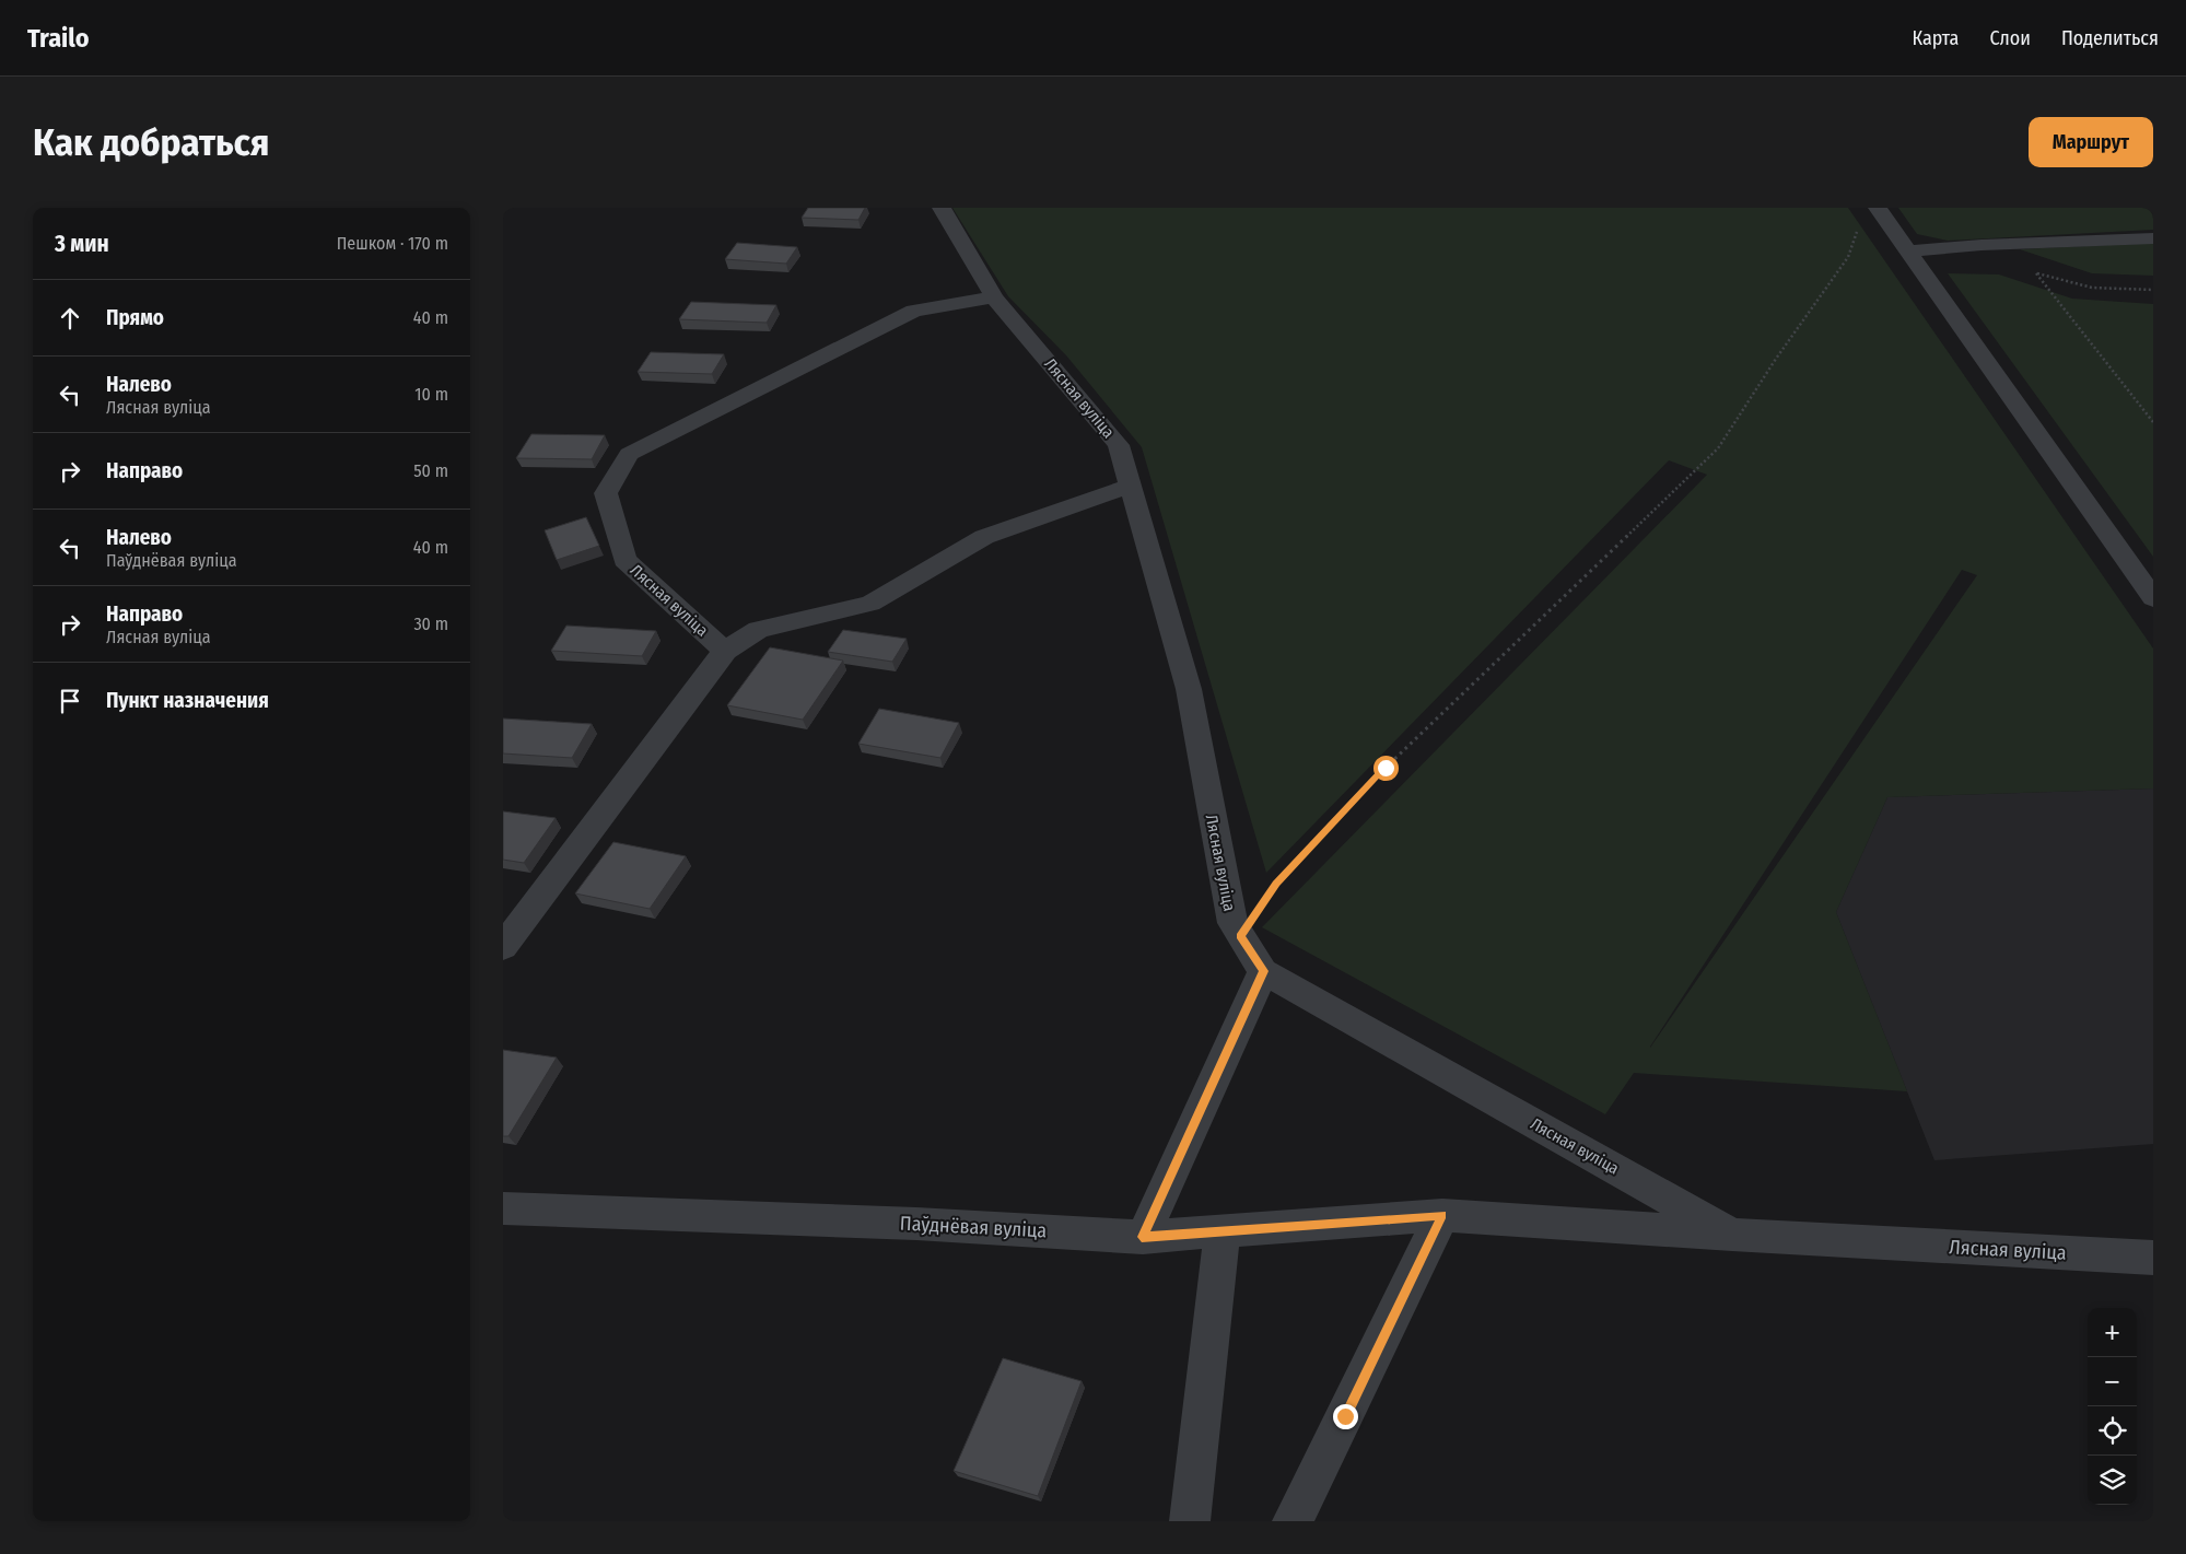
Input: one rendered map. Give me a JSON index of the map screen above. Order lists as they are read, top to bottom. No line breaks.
{"streets":{"street":["Лясная вуліца","Паўднёвая вуліца"]},"crossings":[["Лясная вуліца","Паўднёвая вуліца"]],"page":{"header":"Trailo","nav":["Карта","Слои","Поделиться"],"buttons":"Маршрут","title":"Как добраться","heading":["3 мин","Пешком · 170 m"],"list":[["Прямо","40 m"],["Налево","Лясная вуліца","10 m"],["Направо","50 m"],["Налево","Паўднёвая вуліца","40 m"],["Направо","Лясная вуліца","30 m"],"Пункт назначения"],"map_buttons":["+","−"]}}
